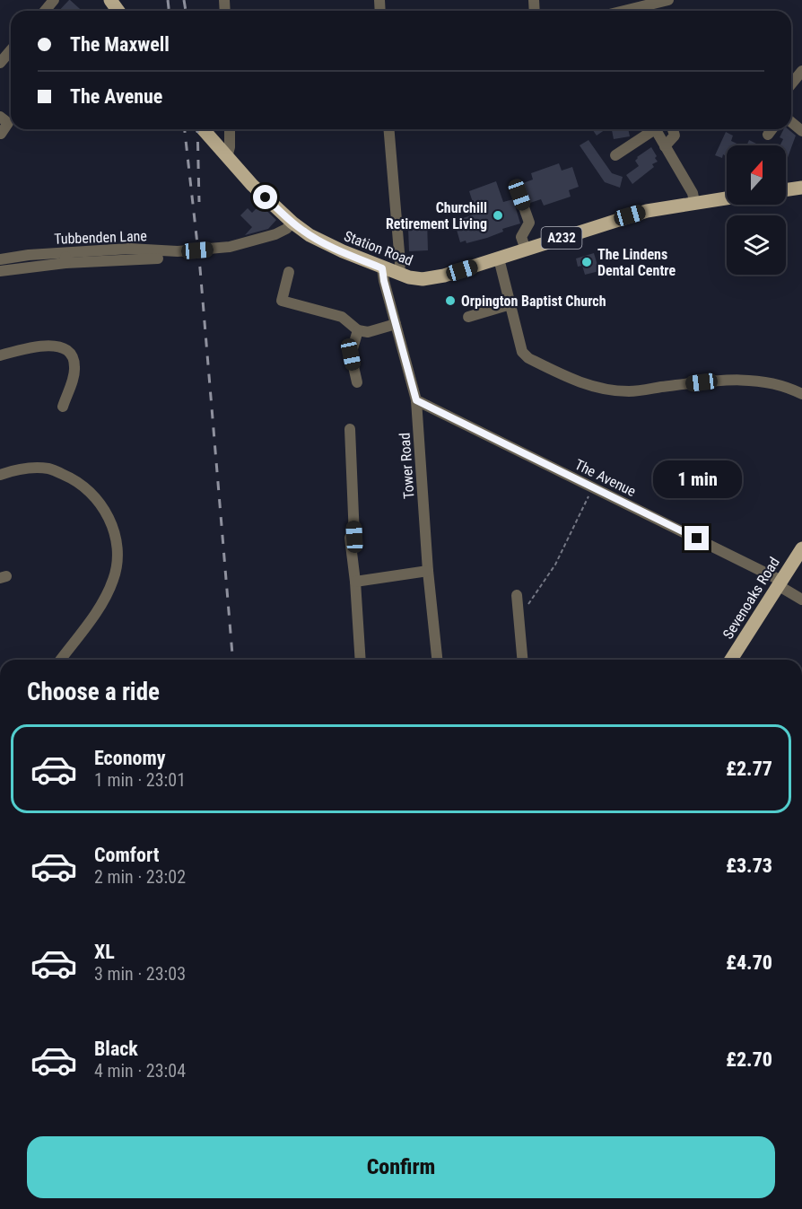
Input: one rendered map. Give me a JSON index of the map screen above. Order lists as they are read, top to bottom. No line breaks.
{"streets":{"main road":["A232","Station Road","Sevenoaks Road"],"street":["Tubbenden Lane","Tower Road","The Avenue"]},"crossings":[["Tubbenden Lane","Station Road"],["Station Road","Tower Road"],["Tower Road","The Avenue"],["The Avenue","Sevenoaks Road"]],"places":["Churchill Retirement Living","The Lindens Dental Centre","Orpington Baptist Church"],"north":"top","page":{"banner":["The Maxwell","The Avenue"],"bubble":"1 min","heading":"Choose a ride","list":[{"name":"Economy","note":"1 min · 23:01","value":"£2.77"},{"name":"Comfort","note":"2 min · 23:02","value":"£3.73"},{"name":"XL","note":"3 min · 23:03","value":"£4.70"},{"name":"Black","note":"4 min · 23:04","value":"£2.70"}],"buttons":"Confirm"}}
